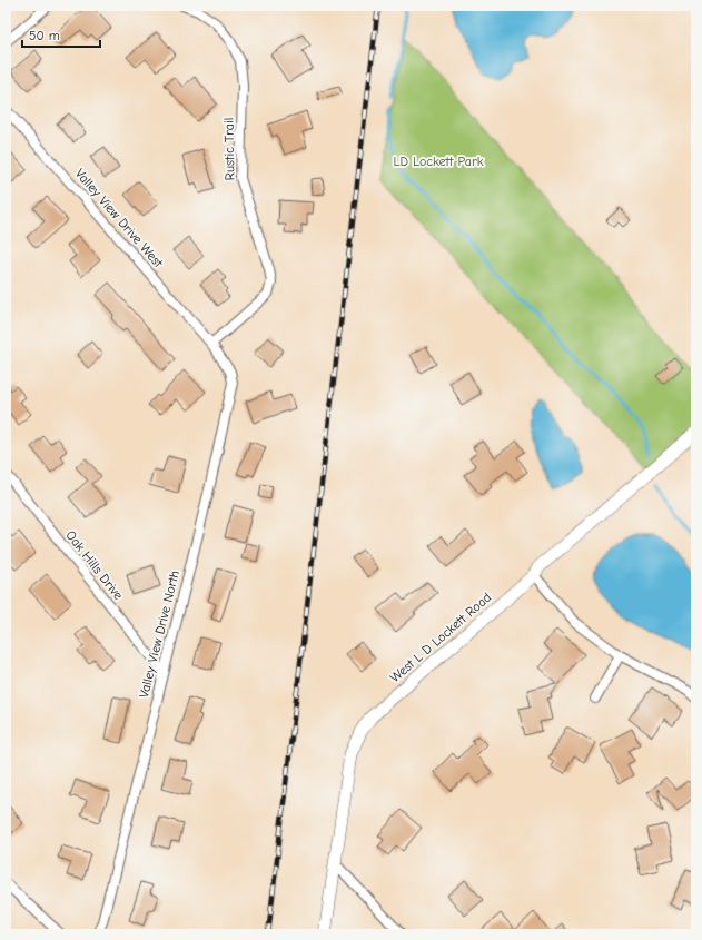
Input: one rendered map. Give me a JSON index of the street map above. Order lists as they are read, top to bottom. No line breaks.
{"streets":{"main road":["West L D Lockett Road"],"street":["Rustic Trail","Valley View Drive West","Oak Hills Drive","Valley View Drive North"]},"crossings":[["Rustic Trail","Valley View Drive West"],["Rustic Trail","Valley View Drive North"],["Valley View Drive West","Valley View Drive North"],["Oak Hills Drive","Valley View Drive North"]],"parks":["LD Lockett Park"],"scale_bar":"50 m"}
